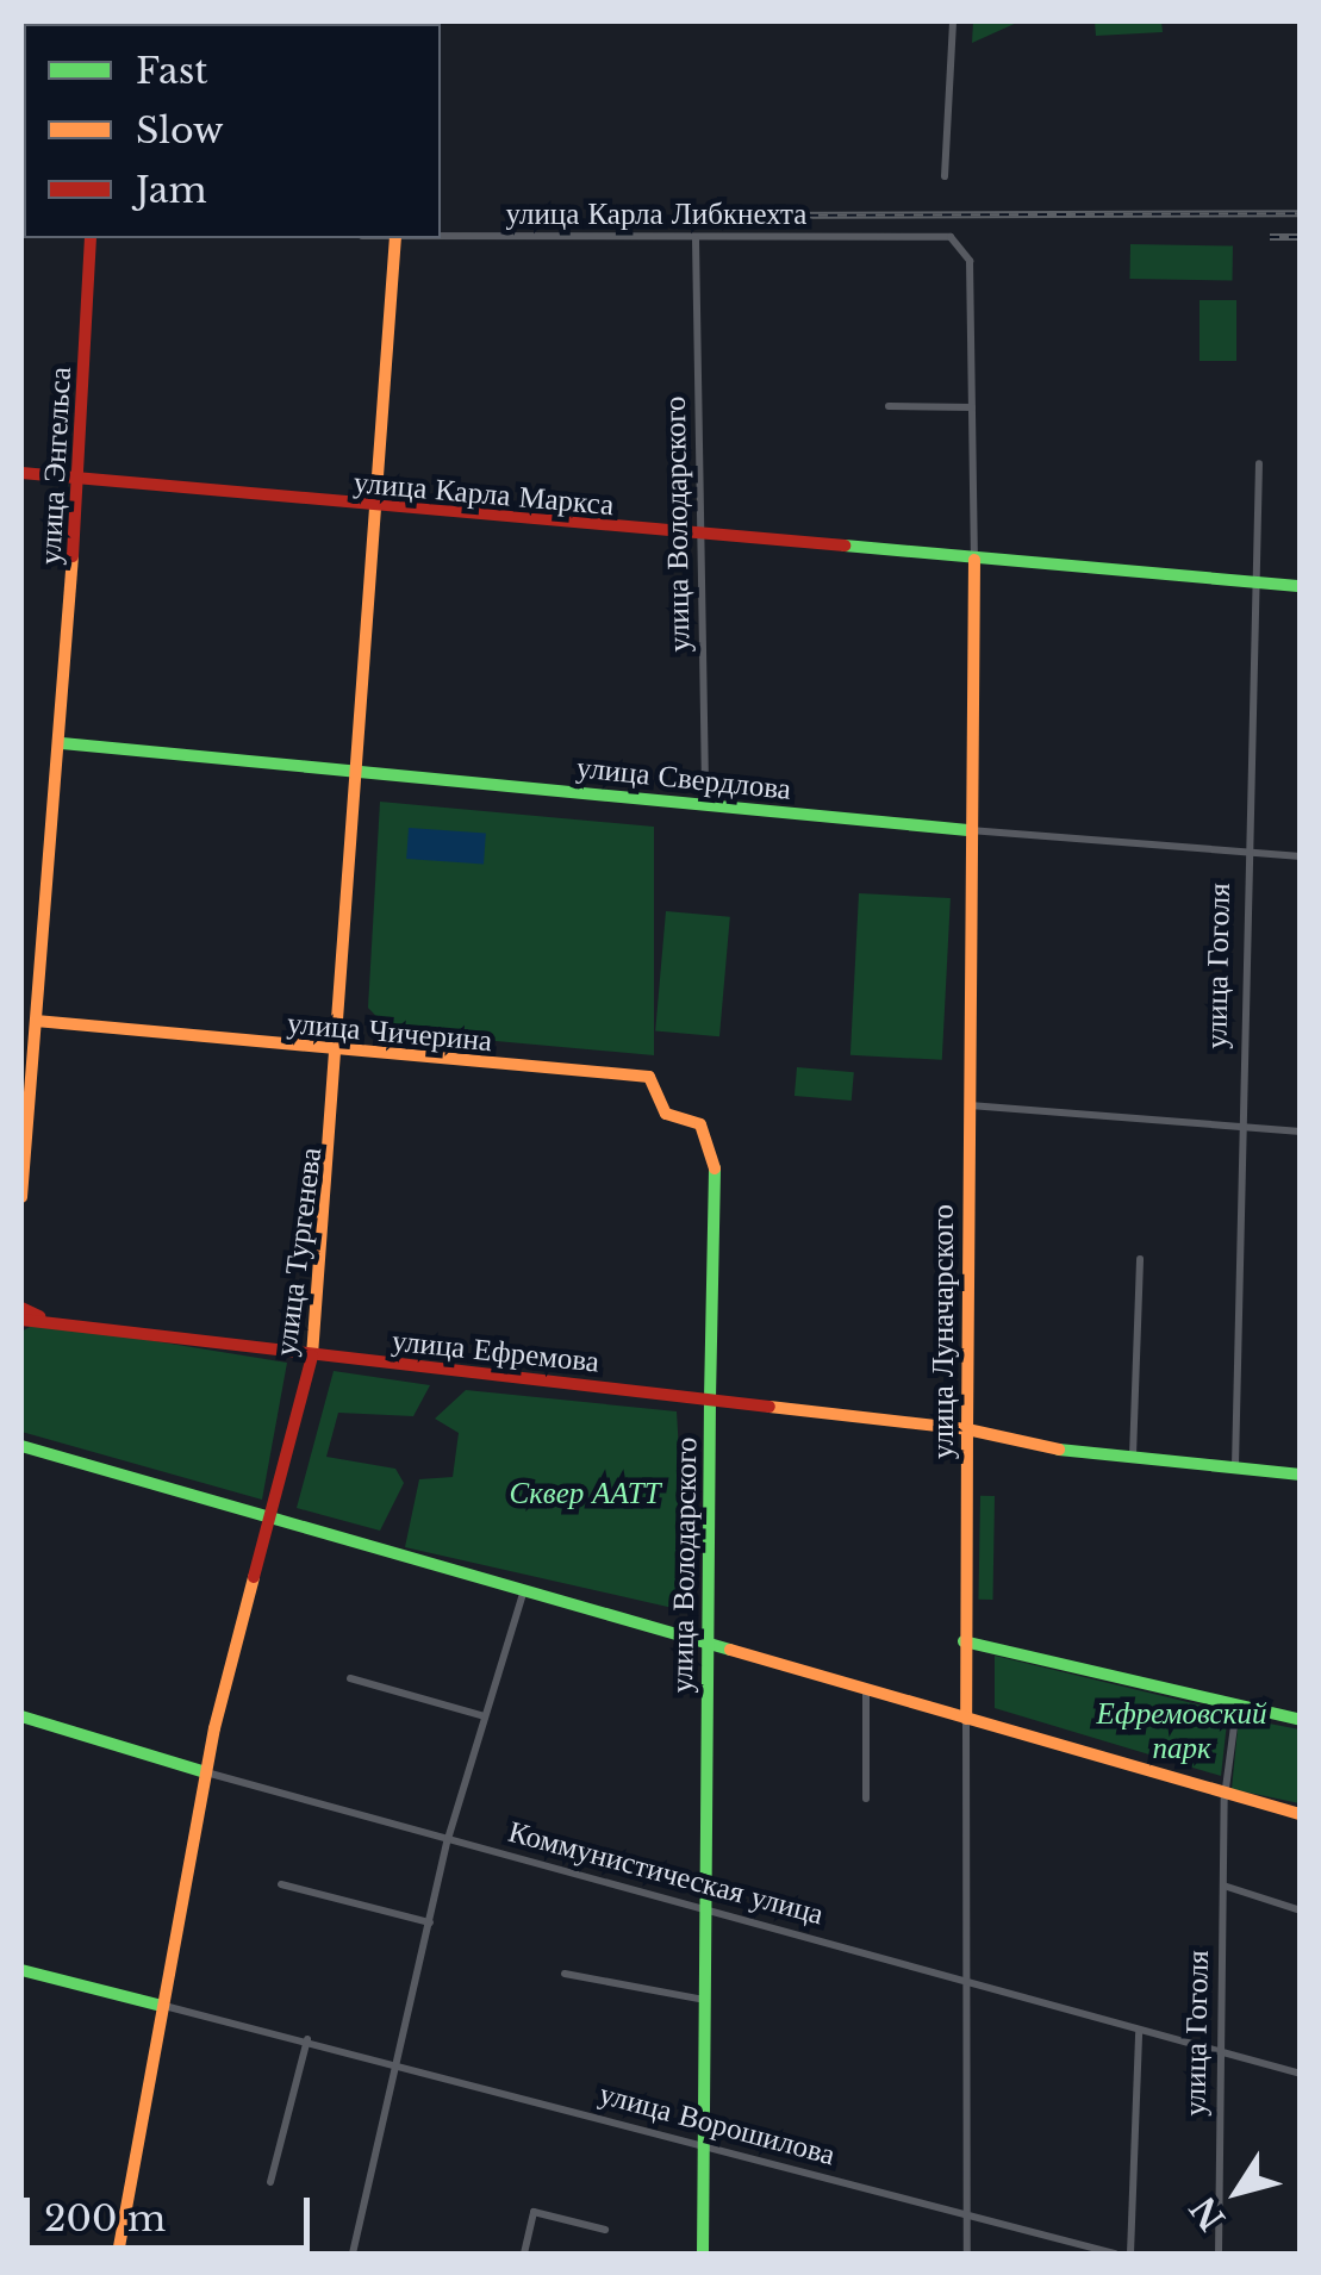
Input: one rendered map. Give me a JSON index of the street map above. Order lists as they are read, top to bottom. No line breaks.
{"streets":{"street":["улица Карла Либкнехта","улица Энгельса","улица Карла Маркса","улица Володарского","улица Свердлова","улица Гоголя","улица Чичерина","улица Тургенева","улица Луначарского","улица Ефремова","Коммунистическая улица","улица Ворошилова"]},"crossings":[["улица Карла Либкнехта","улица Володарского"],["улица Карла Либкнехта","улица Луначарского"],["улица Энгельса","улица Карла Маркса"],["улица Энгельса","улица Свердлова"],["улица Энгельса","улица Чичерина"],["улица Карла Маркса","улица Володарского"],["улица Карла Маркса","улица Гоголя"],["улица Карла Маркса","улица Тургенева"],["улица Карла Маркса","улица Луначарского"],["улица Володарского","улица Свердлова"],["улица Володарского","улица Чичерина"],["улица Володарского","улица Ефремова"],["улица Володарского","Коммунистическая улица"],["улица Володарского","улица Ворошилова"],["улица Свердлова","улица Гоголя"],["улица Свердлова","улица Тургенева"],["улица Свердлова","улица Луначарского"],["улица Гоголя","улица Ефремова"],["улица Гоголя","Коммунистическая улица"],["улица Чичерина","улица Тургенева"],["улица Тургенева","улица Ефремова"],["улица Тургенева","Коммунистическая улица"],["улица Тургенева","улица Ворошилова"],["улица Луначарского","улица Ефремова"],["улица Луначарского","Коммунистическая улица"],["улица Луначарского","улица Ворошилова"]],"parks":["Сквер ААТТ","Ефремовский парк"],"legend":["Fast","Slow","Jam"],"scale_bar":"200 m","north":"bottom left"}
